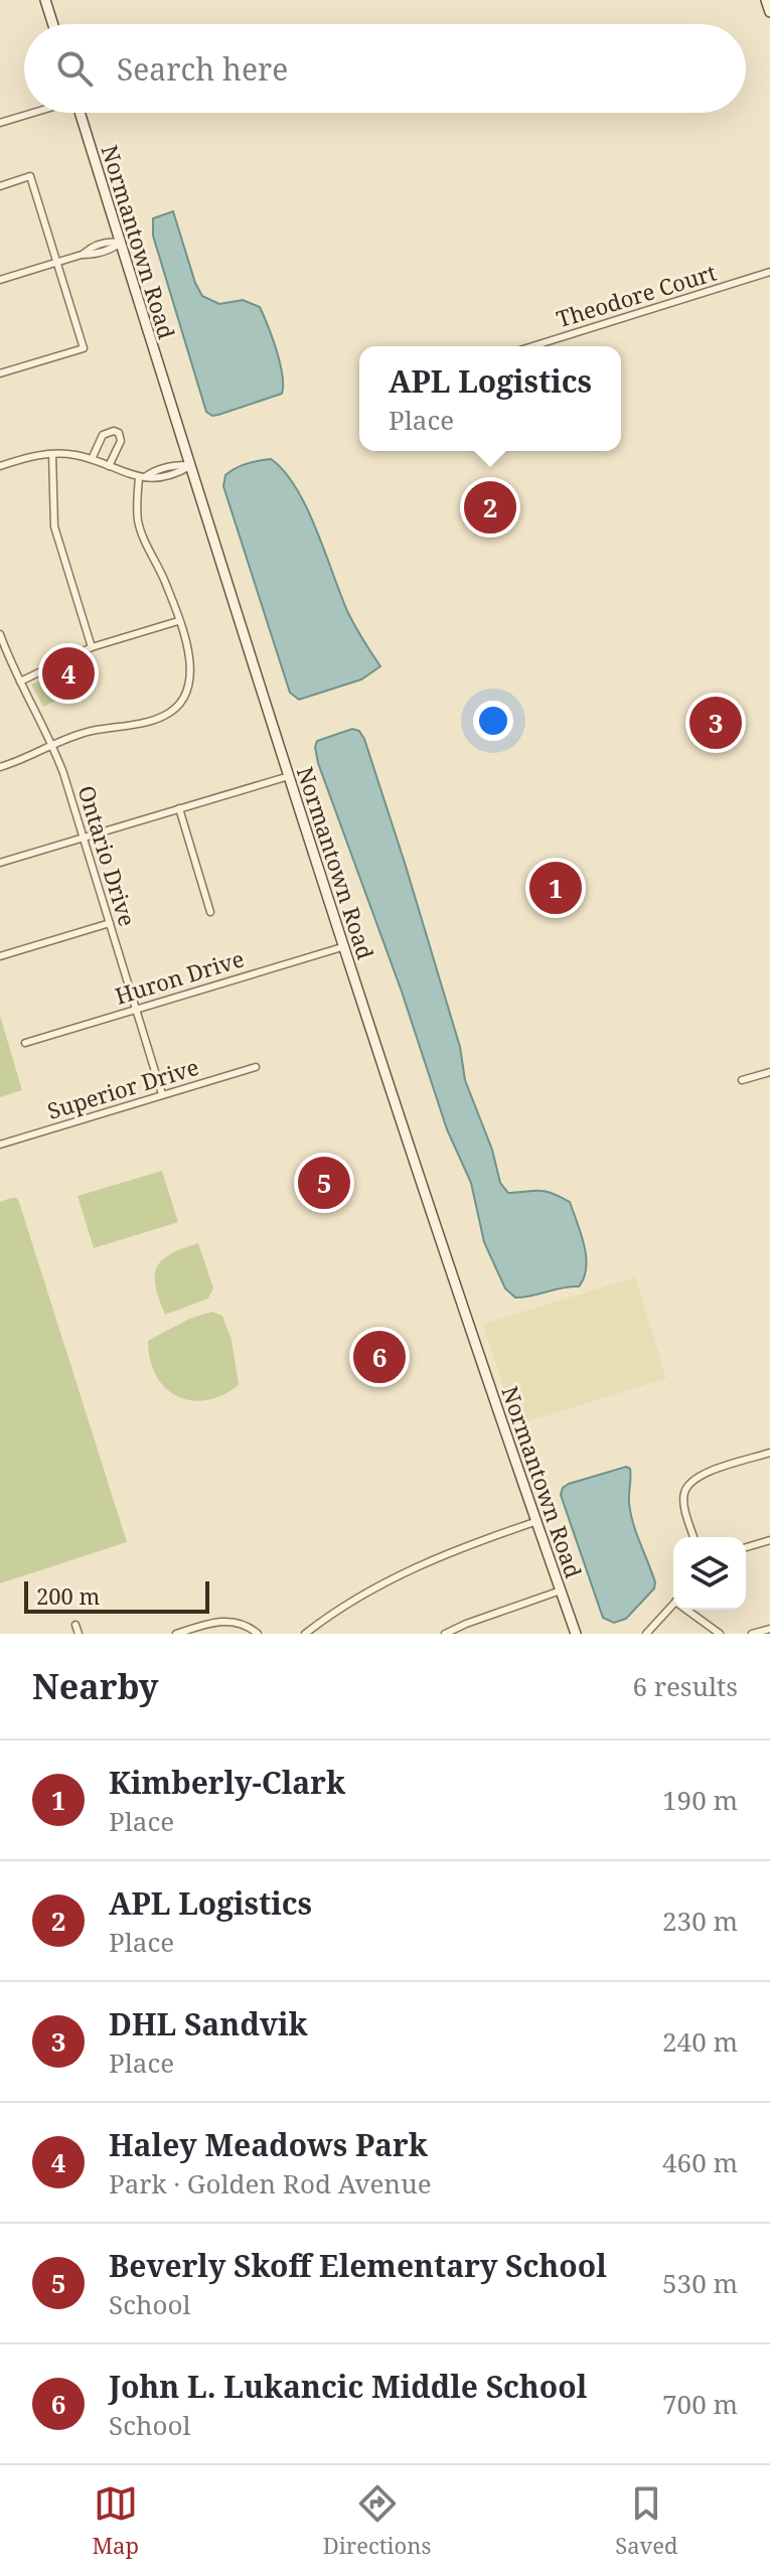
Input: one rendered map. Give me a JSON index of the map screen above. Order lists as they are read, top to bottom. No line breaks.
{"streets":{"street":["Normantown Road","Theodore Court","Ontario Drive","Huron Drive","Superior Drive"]},"crossings":[["Normantown Road","Huron Drive"],["Ontario Drive","Huron Drive"],["Ontario Drive","Superior Drive"]],"scale_bar":"200 m","page":{"search":"Search here","popup":["APL Logistics","Place"],"pins":["2","4","3","1","5","6"],"scale":"200 m","heading":["Nearby","6 results"],"list":[{"mark":"1","name":"Kimberly-Clark","note":"Place","value":"190 m"},{"mark":"2","name":"APL Logistics","note":"Place","value":"230 m"},{"mark":"3","name":"DHL Sandvik","note":"Place","value":"240 m"},{"mark":"4","name":"Haley Meadows Park","note":"Park · Golden Rod Avenue","value":"460 m"},{"mark":"5","name":"Beverly Skoff Elementary School","note":"School","value":"530 m"},{"mark":"6","name":"John L. Lukancic Middle School","note":"School","value":"700 m"}],"nav":["Map","Directions","Saved"]}}
